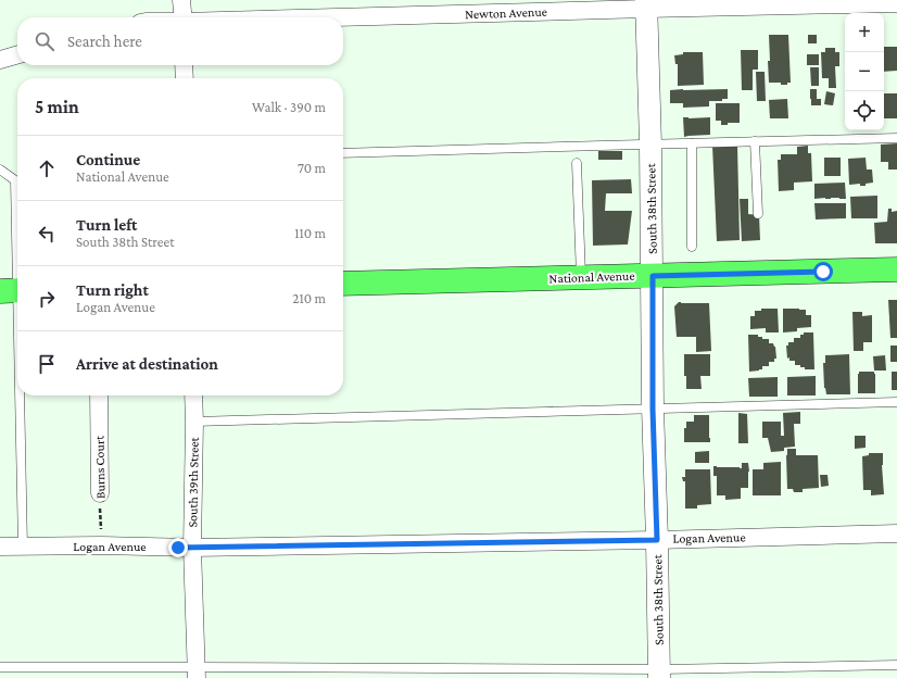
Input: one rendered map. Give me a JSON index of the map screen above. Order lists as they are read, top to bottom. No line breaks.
{"streets":{"main road":["National Avenue"],"street":["Newton Avenue","South 38th Street","Burns Court","South 39th Street","Logan Avenue"]},"crossings":[["Newton Avenue","South 38th Street"],["South 38th Street","National Avenue"],["South 38th Street","Logan Avenue"],["Burns Court","Logan Avenue"],["South 39th Street","Logan Avenue"]],"page":{"map_buttons":["+","−"],"search":"Search here","heading":["5 min","Walk · 390 m"],"list":[["Continue","National Avenue","70 m"],["Turn left","South 38th Street","110 m"],["Turn right","Logan Avenue","210 m"],"Arrive at destination"]}}
